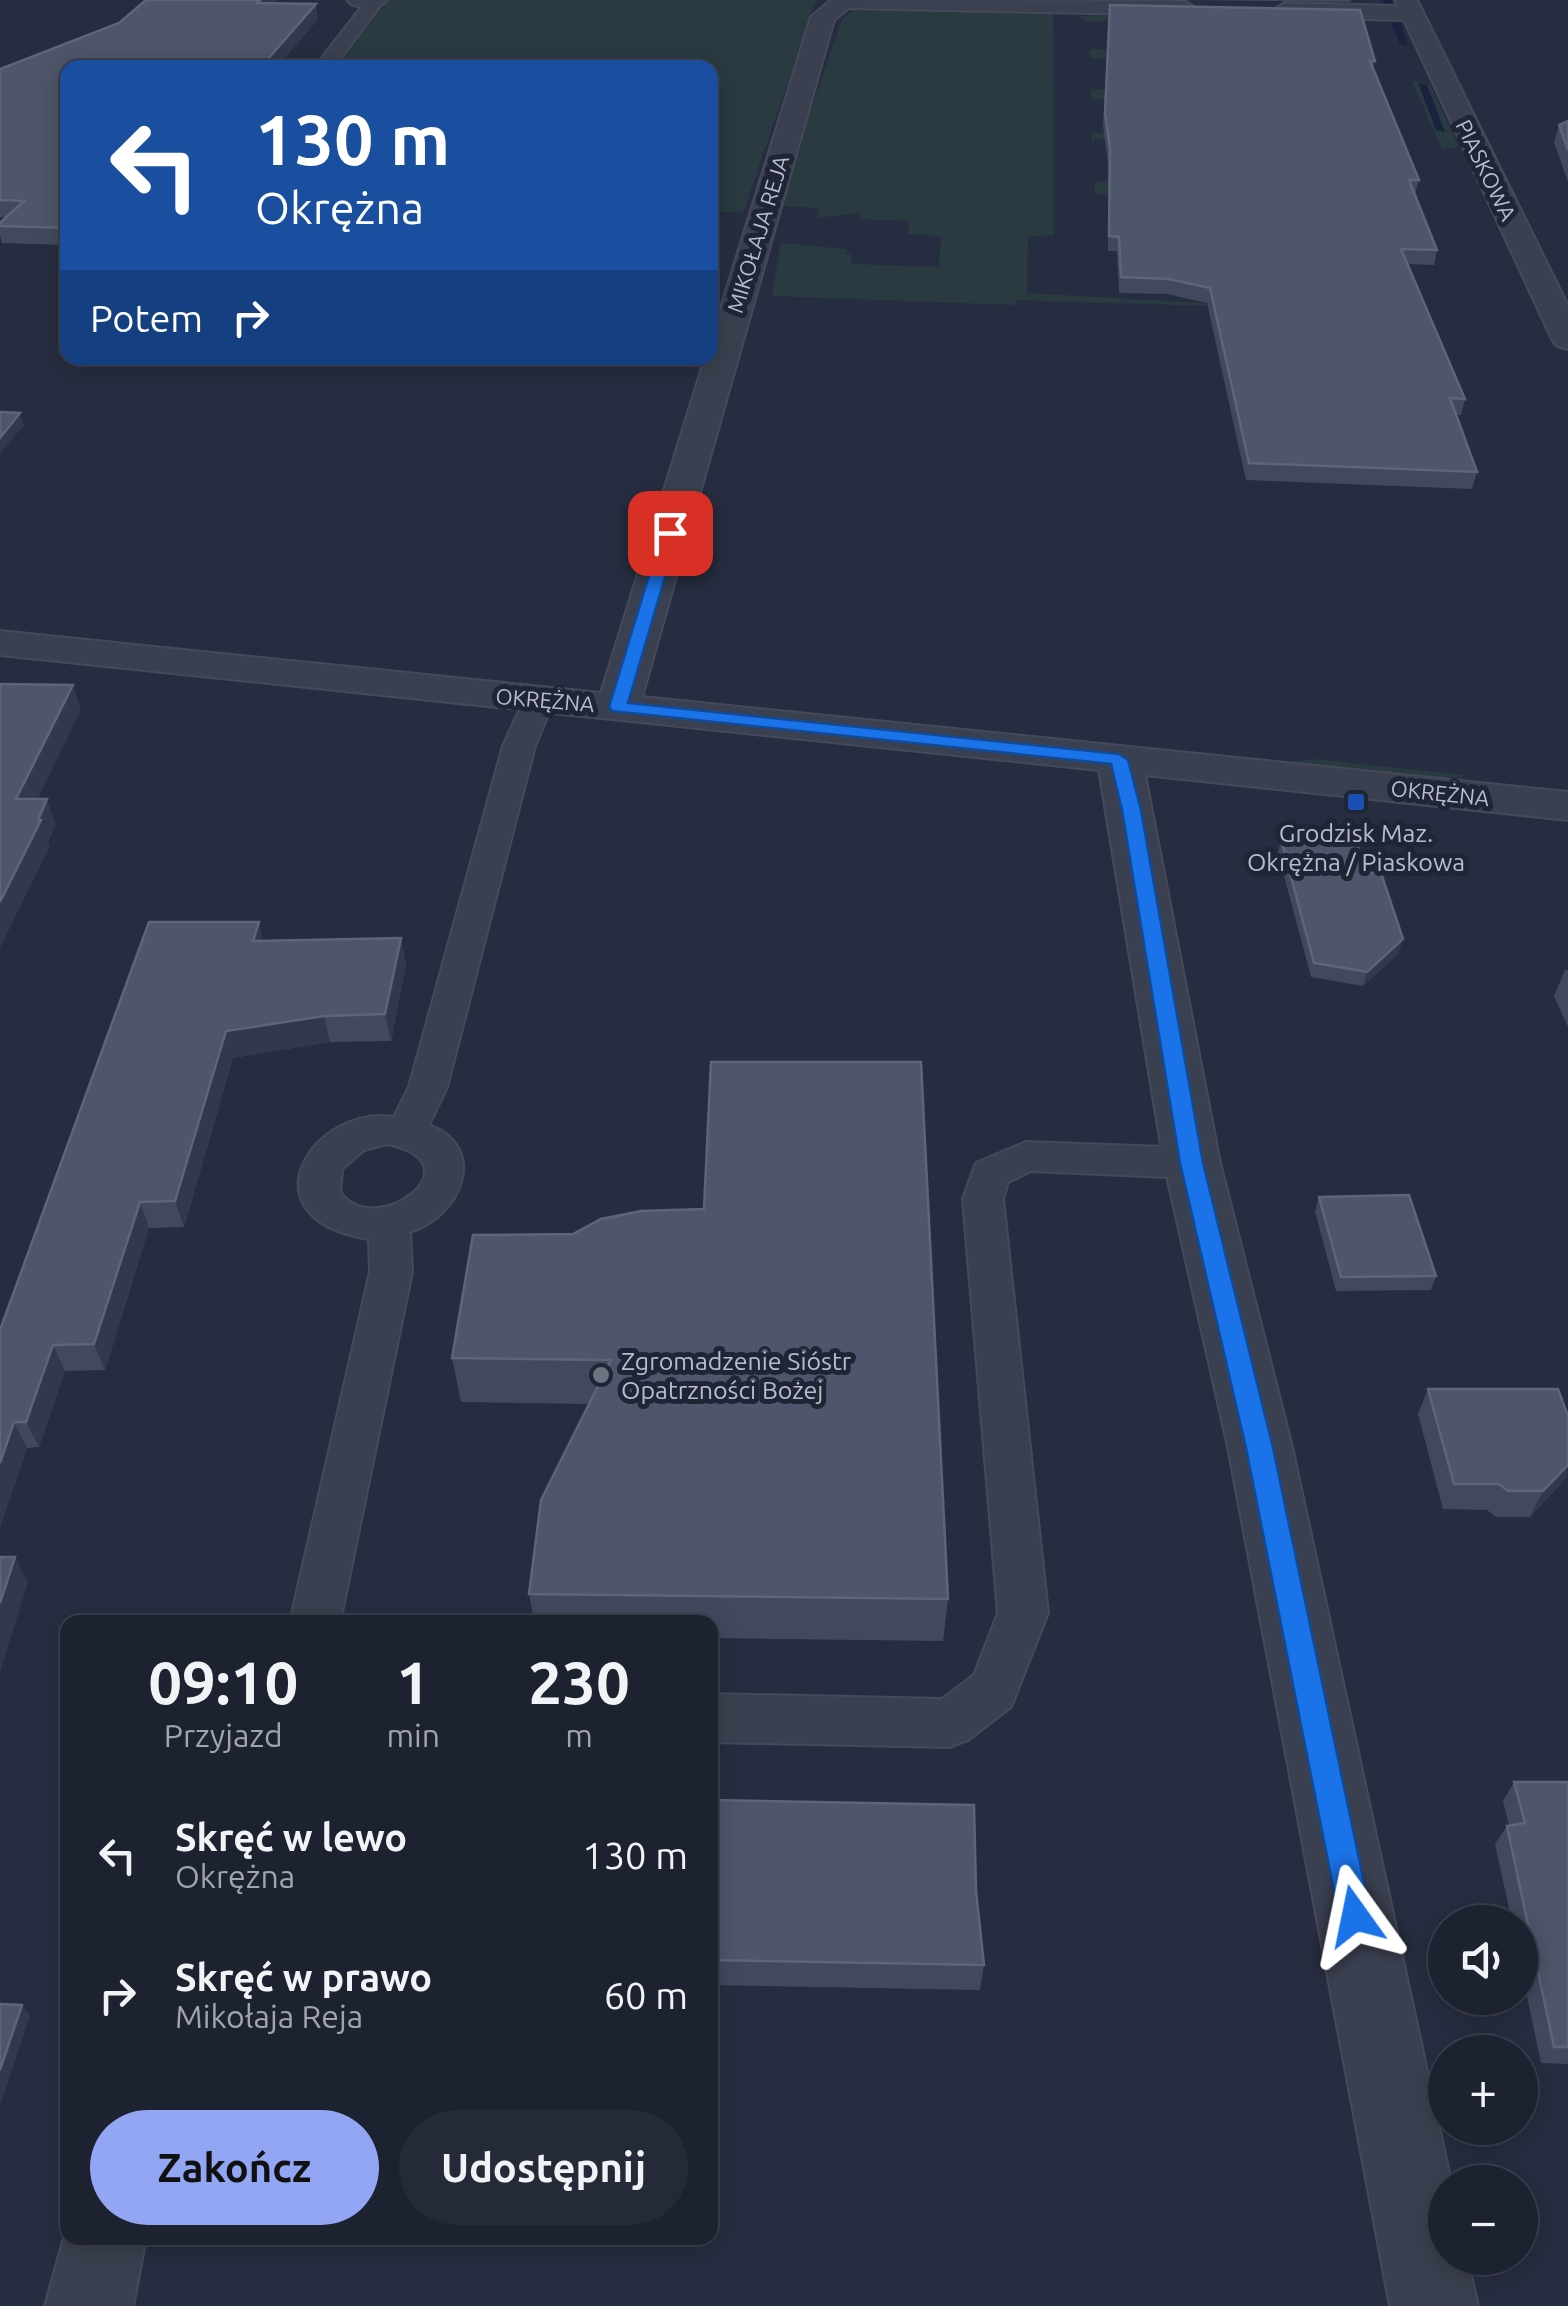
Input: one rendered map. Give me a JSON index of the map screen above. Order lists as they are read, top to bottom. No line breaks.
{"streets":{"street":["PIASKOWA","MIKOŁAJA REJA","OKRĘŻNA"]},"crossings":[["MIKOŁAJA REJA","OKRĘŻNA"]],"places":{"transit":["Grodzisk Maz. Okrężna / Piaskowa"],"other":["Zgromadzenie Sióstr Opatrzności Bożej"]},"page":{"turn":["130 m","Okrężna"],"then":"Potem","eta":["09:10","Przyjazd","1","min","230","m"],"list":[{"name":"Skręć w lewo","note":"Okrężna","value":"130 m"},{"name":"Skręć w prawo","note":"Mikołaja Reja","value":"60 m"}],"map_buttons":["+","−"],"buttons":["Zakończ","Udostępnij"]}}
